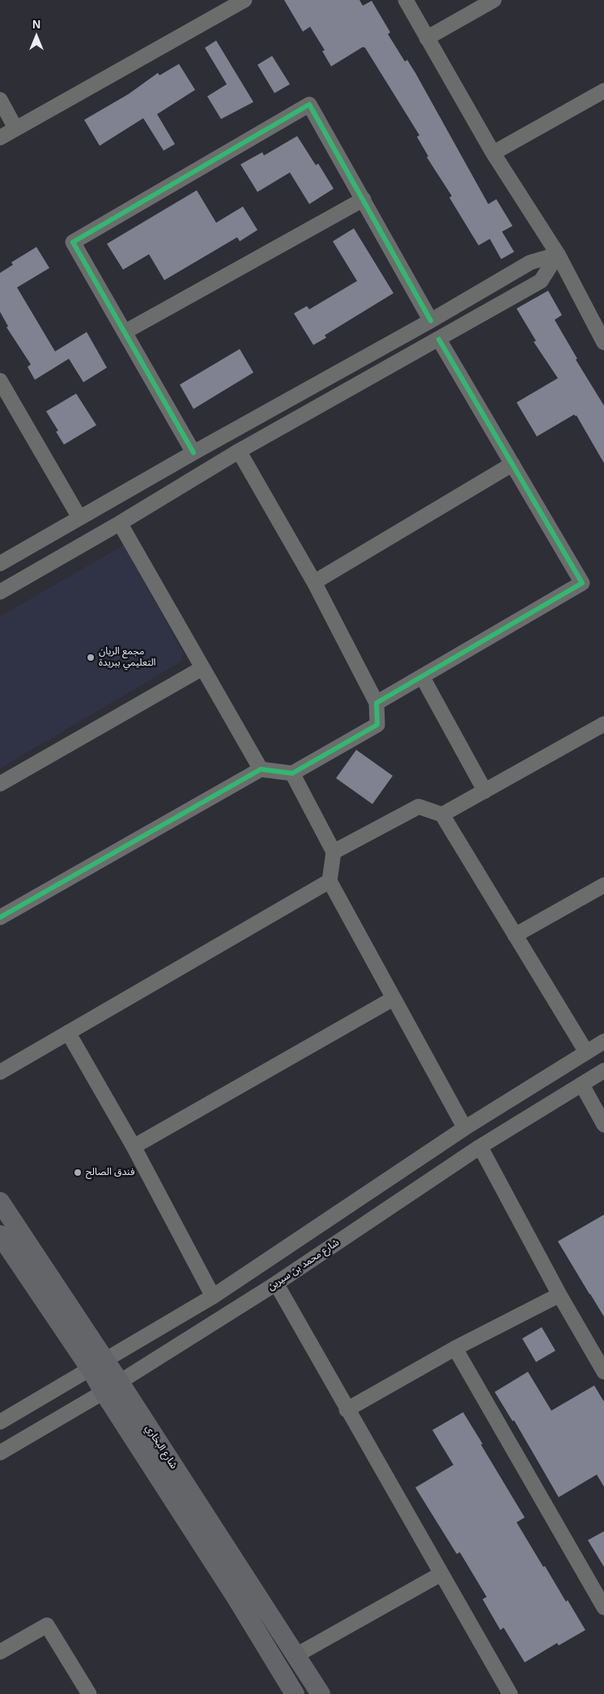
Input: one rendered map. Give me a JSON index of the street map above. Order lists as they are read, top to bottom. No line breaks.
{"streets":{"main road":["شارع البخاري"],"street":["شارع محمد بن سيرين"]},"crossings":[["شارع محمد بن سيرين","شارع البخاري"]],"places":["مجمع الريان التعليمي ببريدة","فندق الصالح"],"north":"top"}
